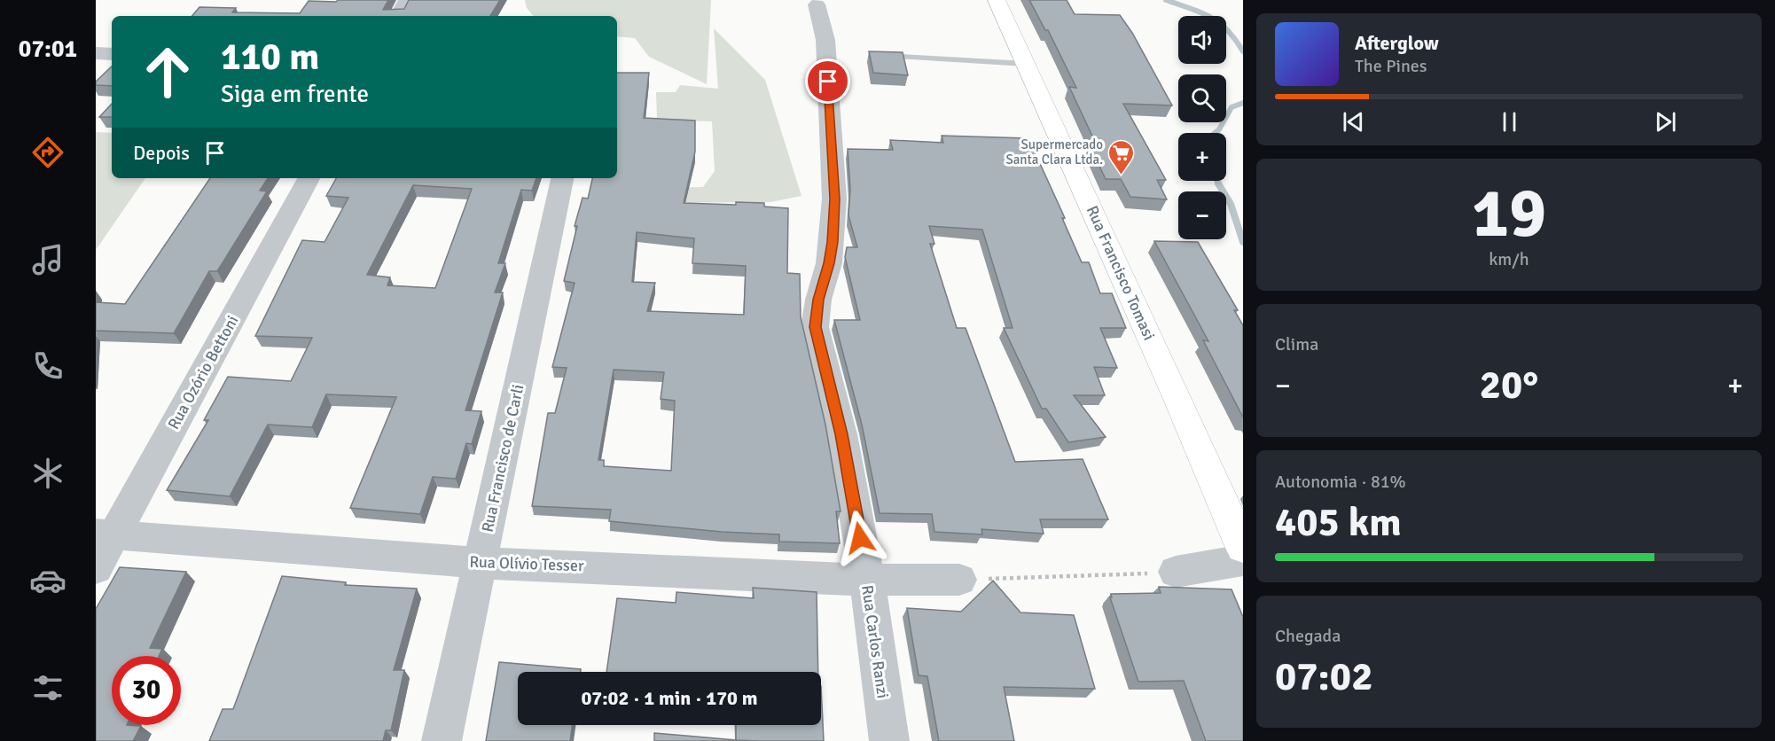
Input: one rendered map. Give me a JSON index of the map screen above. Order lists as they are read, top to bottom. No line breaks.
{"streets":{"main road":["Rua Francisco Tomasi"],"street":["Rua Ozório Bettoni","Rua Francisco de Carli","Rua Olívio Tesser","Rua Carlos Ranzi"]},"crossings":[["Rua Ozório Bettoni","Rua Olívio Tesser"],["Rua Francisco de Carli","Rua Olívio Tesser"],["Rua Olívio Tesser","Rua Carlos Ranzi"]],"places":{"supermarket":["Supermercado Santa Clara Ltda."]},"page":{"tabs":"07:01","map_buttons":["+","−"],"turn":["110 m","Siga em frente"],"song":["Afterglow","The Pines"],"then":"Depois","tile":[["19","km/h"],"Clima",["Autonomia · 81%","405 km"],["Chegada","07:02"]],"heat":["−","20°","+"],"limit":"30","trip":"07:02 · 1 min · 170 m"}}
